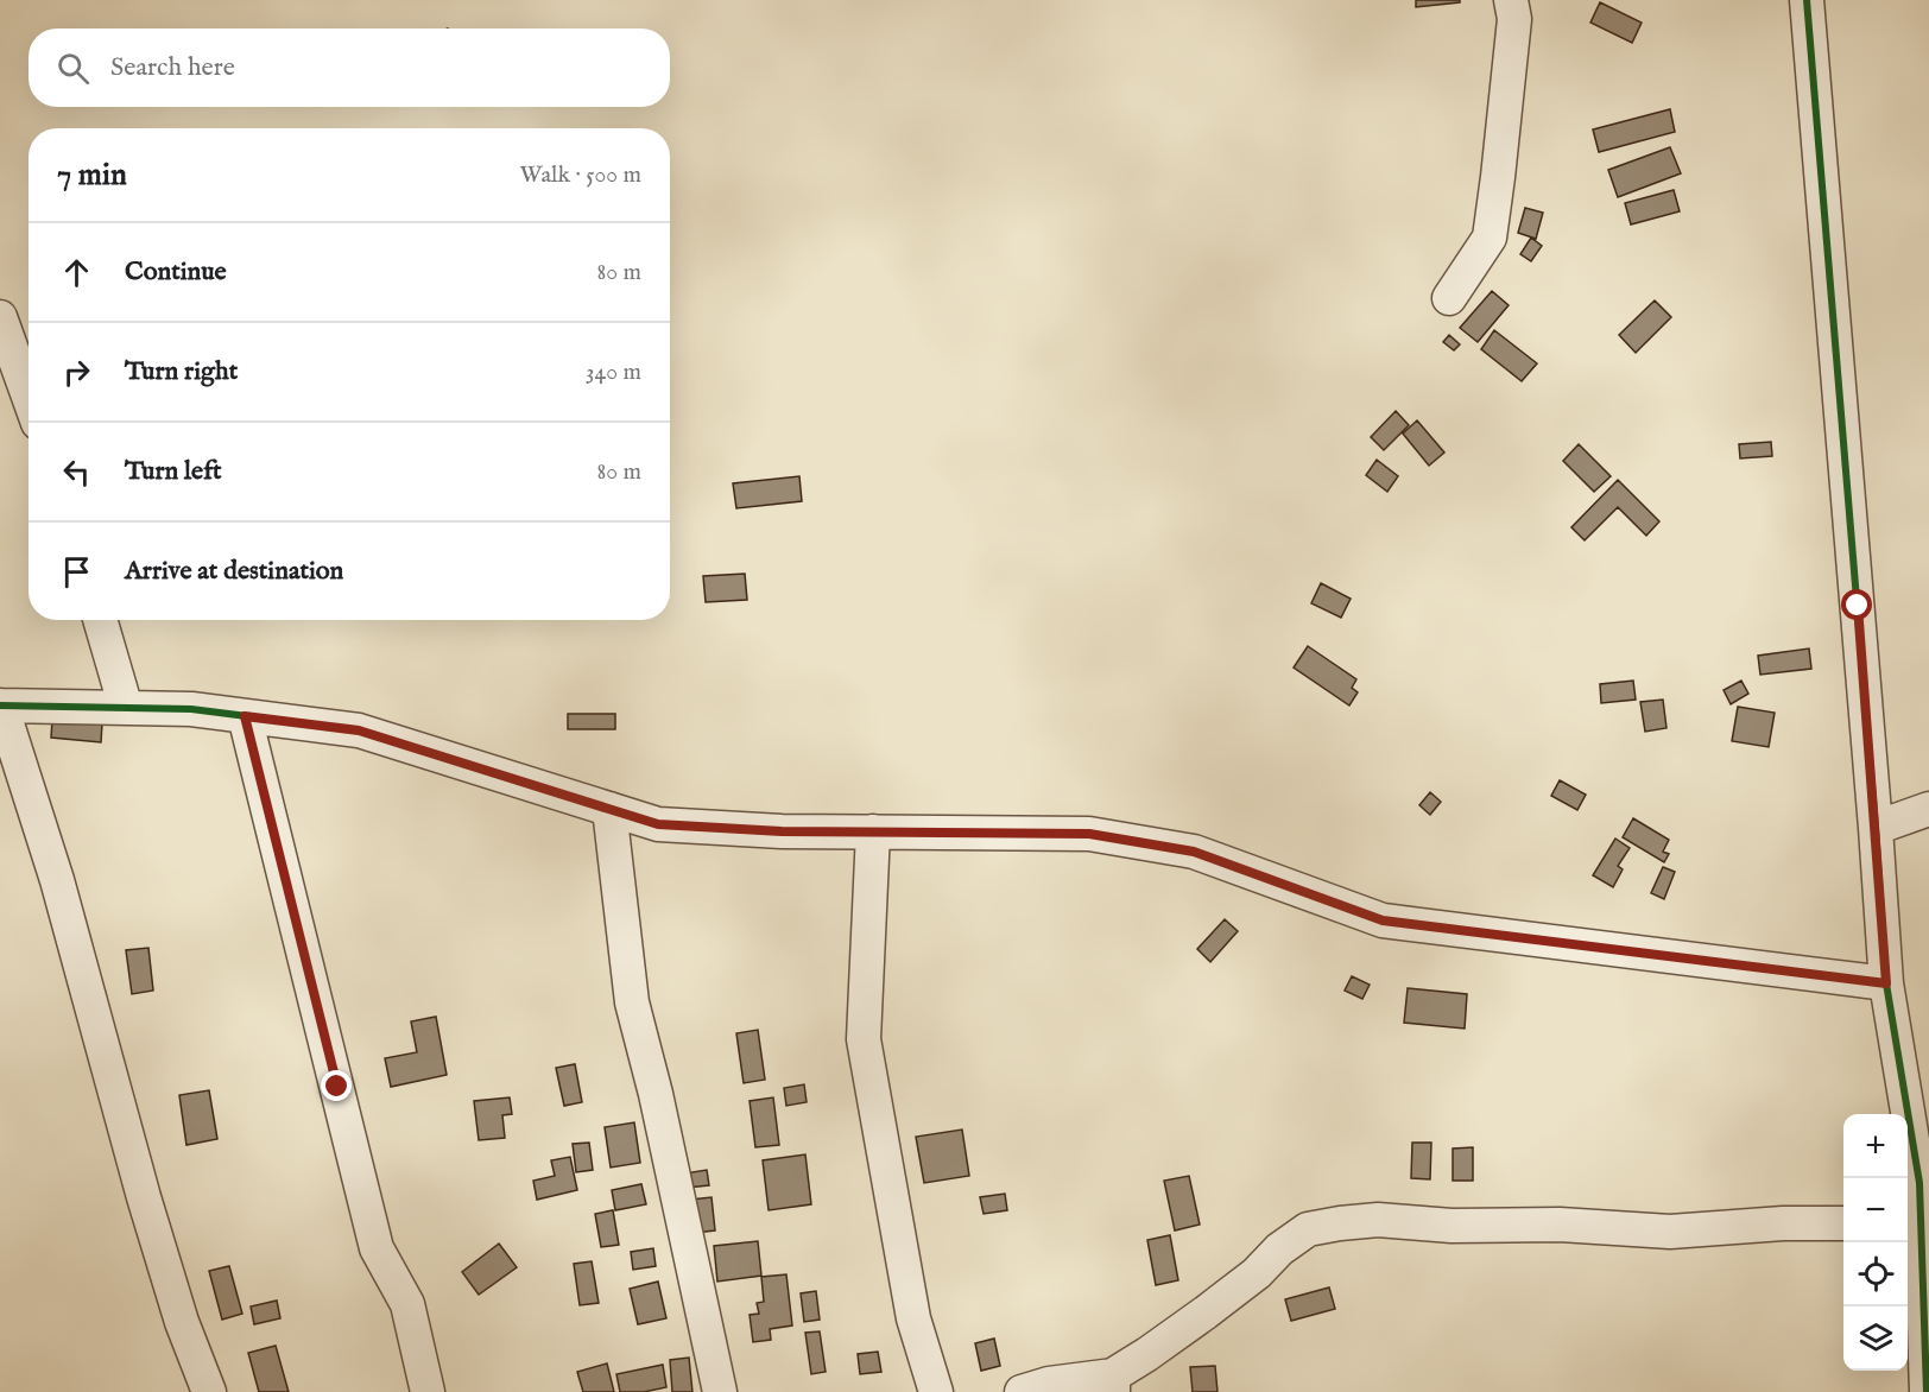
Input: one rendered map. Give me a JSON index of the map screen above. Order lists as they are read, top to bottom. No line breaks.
{"page":{"search":"Search here","heading":["7 min","Walk · 500 m"],"list":[["Continue","80 m"],["Turn right","340 m"],["Turn left","80 m"],"Arrive at destination"],"map_buttons":["+","−"]}}
